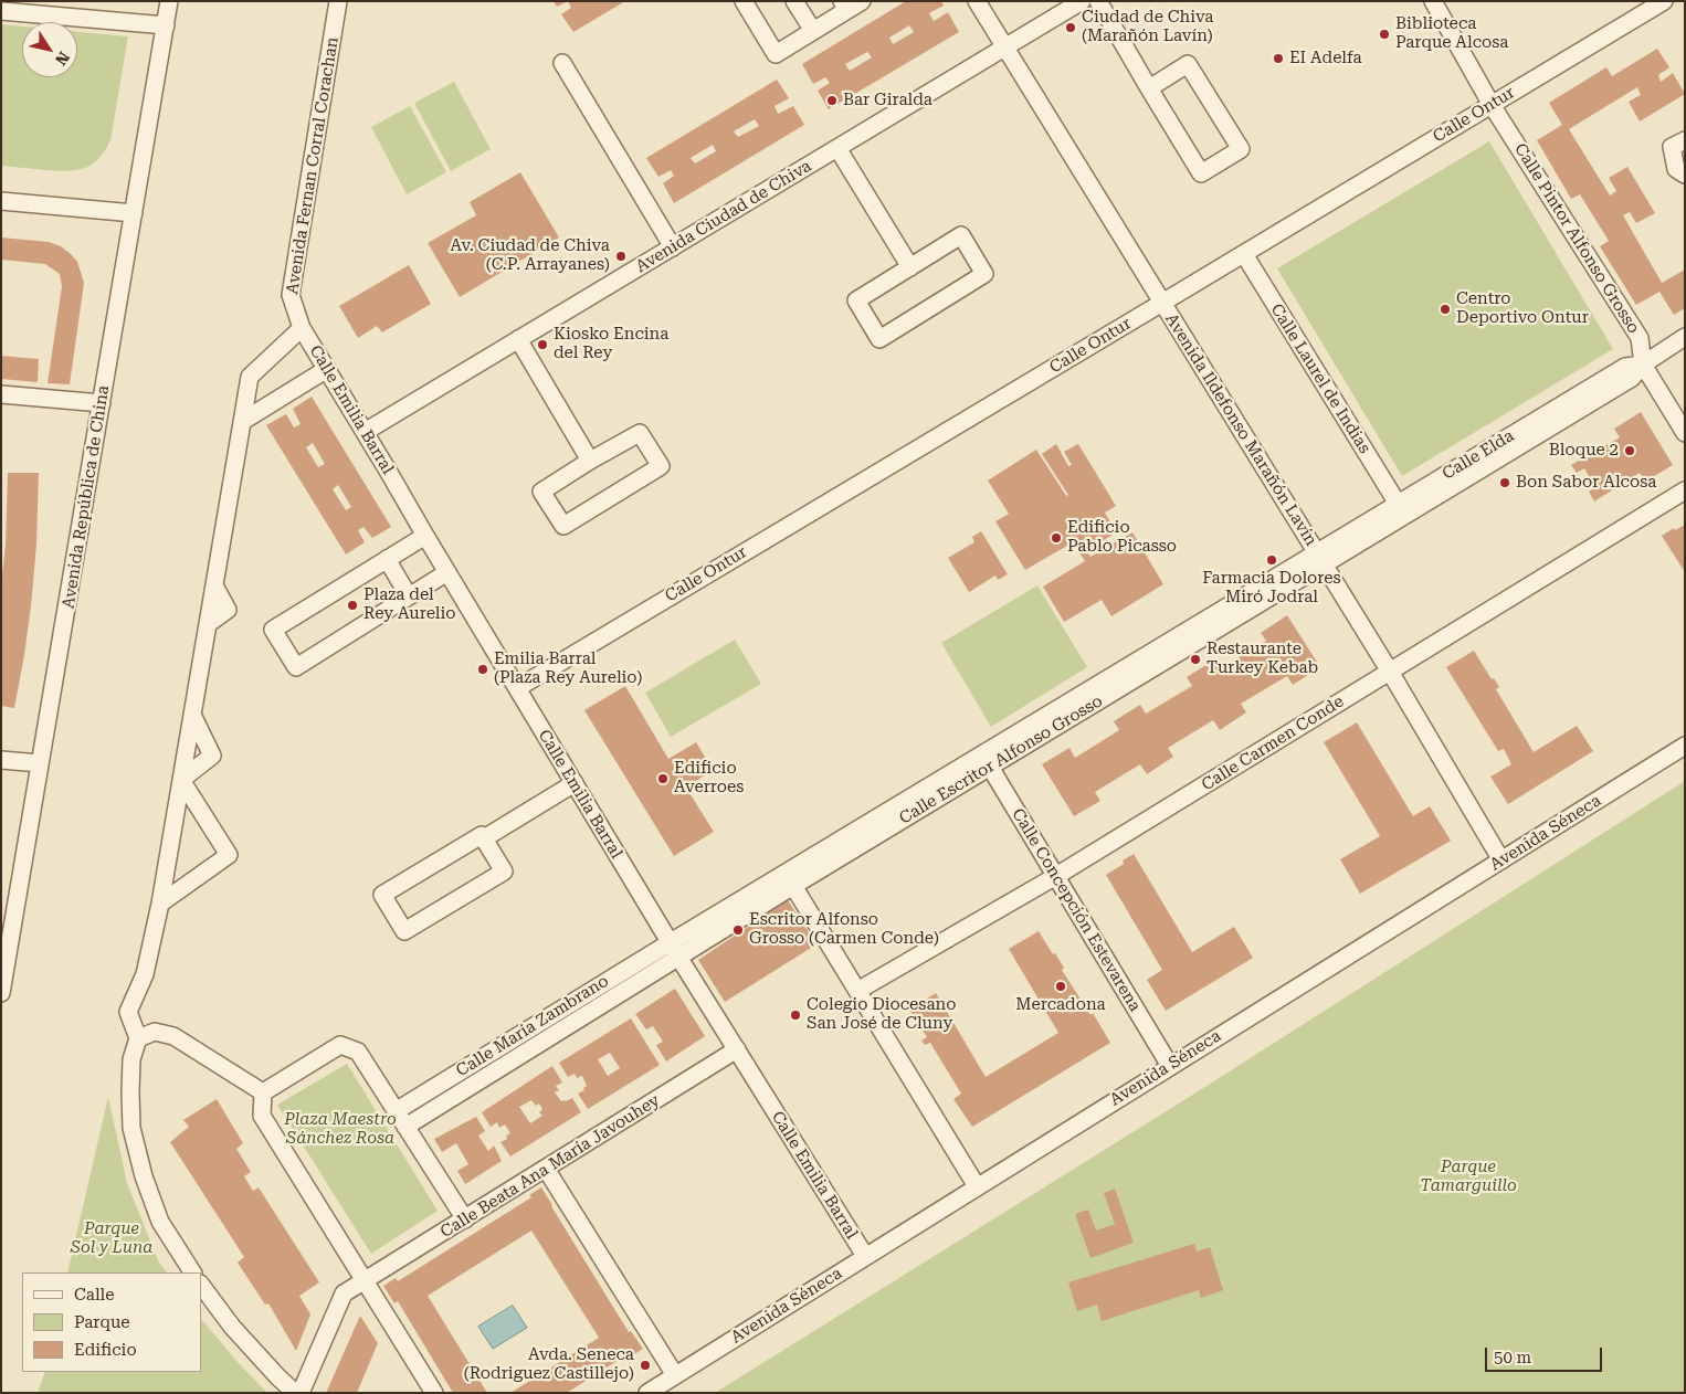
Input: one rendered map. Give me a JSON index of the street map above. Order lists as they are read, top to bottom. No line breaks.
{"streets":{"street":["Calle Ontur","Avenida Fernan Corral Corachan","Avenida Ciudad de Chiva","Calle Pintor Alfonso Grosso","Calle Laurel de Indias","Calle Emilia Barral","Avenida Ildefonso Marañón Lavín","Calle Elda","Avenida República de China","Calle Carmen Conde","Calle Escritor Alfonso Grosso","Avenida Séneca","Calle Concepción Estevarena","Calle María Zambrano","Calle Beata Ana María Javouhey"]},"crossings":[["Calle Ontur","Calle Pintor Alfonso Grosso"],["Calle Ontur","Calle Laurel de Indias"],["Calle Ontur","Calle Emilia Barral"],["Calle Ontur","Avenida Ildefonso Marañón Lavín"],["Avenida Fernan Corral Corachan","Calle Emilia Barral"],["Avenida Ciudad de Chiva","Calle Emilia Barral"],["Avenida Ciudad de Chiva","Avenida Ildefonso Marañón Lavín"],["Calle Pintor Alfonso Grosso","Calle Elda"],["Calle Laurel de Indias","Calle Elda"],["Calle Emilia Barral","Calle Escritor Alfonso Grosso"],["Calle Emilia Barral","Avenida Séneca"],["Calle Emilia Barral","Calle María Zambrano"],["Calle Emilia Barral","Calle Beata Ana María Javouhey"],["Avenida Ildefonso Marañón Lavín","Calle Elda"],["Avenida Ildefonso Marañón Lavín","Calle Carmen Conde"],["Avenida Ildefonso Marañón Lavín","Calle Escritor Alfonso Grosso"],["Avenida Ildefonso Marañón Lavín","Avenida Séneca"],["Calle Elda","Calle Escritor Alfonso Grosso"],["Calle Carmen Conde","Calle Concepción Estevarena"],["Calle Escritor Alfonso Grosso","Calle Concepción Estevarena"],["Calle Escritor Alfonso Grosso","Calle María Zambrano"],["Avenida Séneca","Calle Concepción Estevarena"]],"parks":["Plaza Maestro Sánchez Rosa","Parque Tamarguillo","Parque Sol y Luna"],"places":["Ciudad de Chiva (Marañón Lavín)","Biblioteca Parque Alcosa","EI Adelfa","Bar Giralda","Av. Ciudad de Chiva (C.P. Arrayanes)","Centro Deportivo Ontur","Kiosko Encina del Rey","Bloque 2","Bon Sabor Alcosa","Edificio Pablo Picasso","Farmacia Dolores Miró Jodral","Plaza del Rey Aurelio","Restaurante Turkey Kebab","Emilia Barral (Plaza Rey Aurelio)","Edificio Averroes","Escritor Alfonso Grosso (Carmen Conde)","Mercadona","Colegio Diocesano San José de Cluny","Avda. Seneca (Rodriguez Castillejo)"],"legend":["Calle","Parque","Edificio"],"scale_bar":"50 m","north":"bottom right"}
